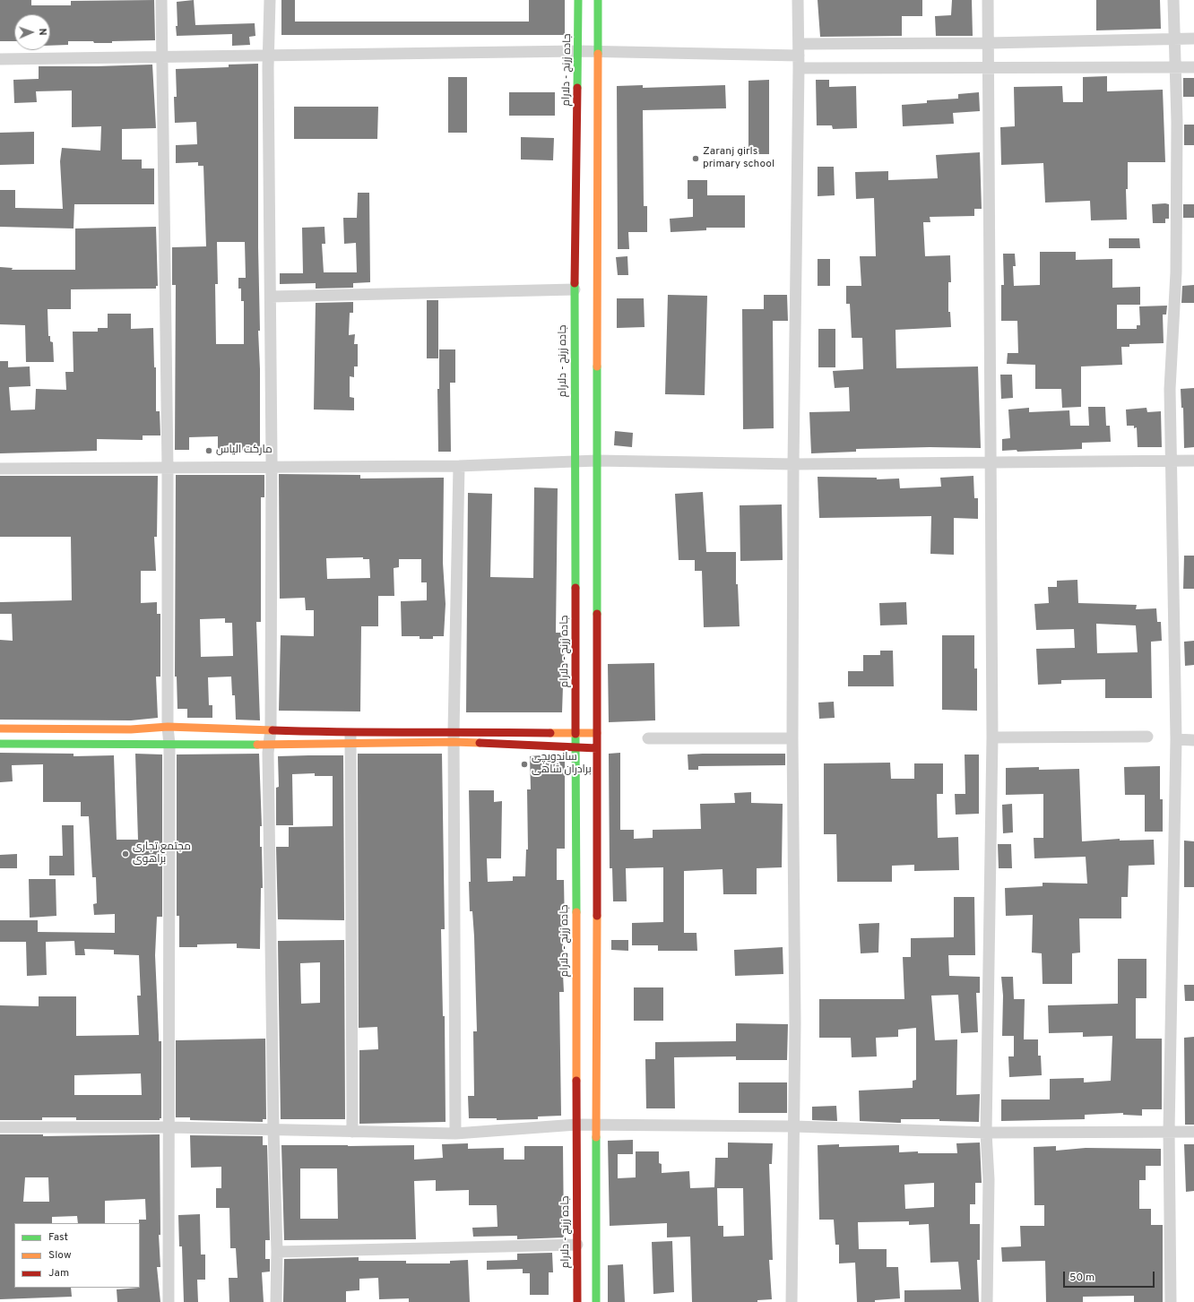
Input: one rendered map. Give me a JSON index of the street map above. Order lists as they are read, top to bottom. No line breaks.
{"streets":{"main road":["جاده زرنج - دلارام"]},"places":["Zaranj girls primary school","مارکت الیاس","ساندویچی برادران شاهی","مجتمع تجاری براهوی"],"legend":["Fast","Slow","Jam"],"scale_bar":"50 m","north":"right"}
